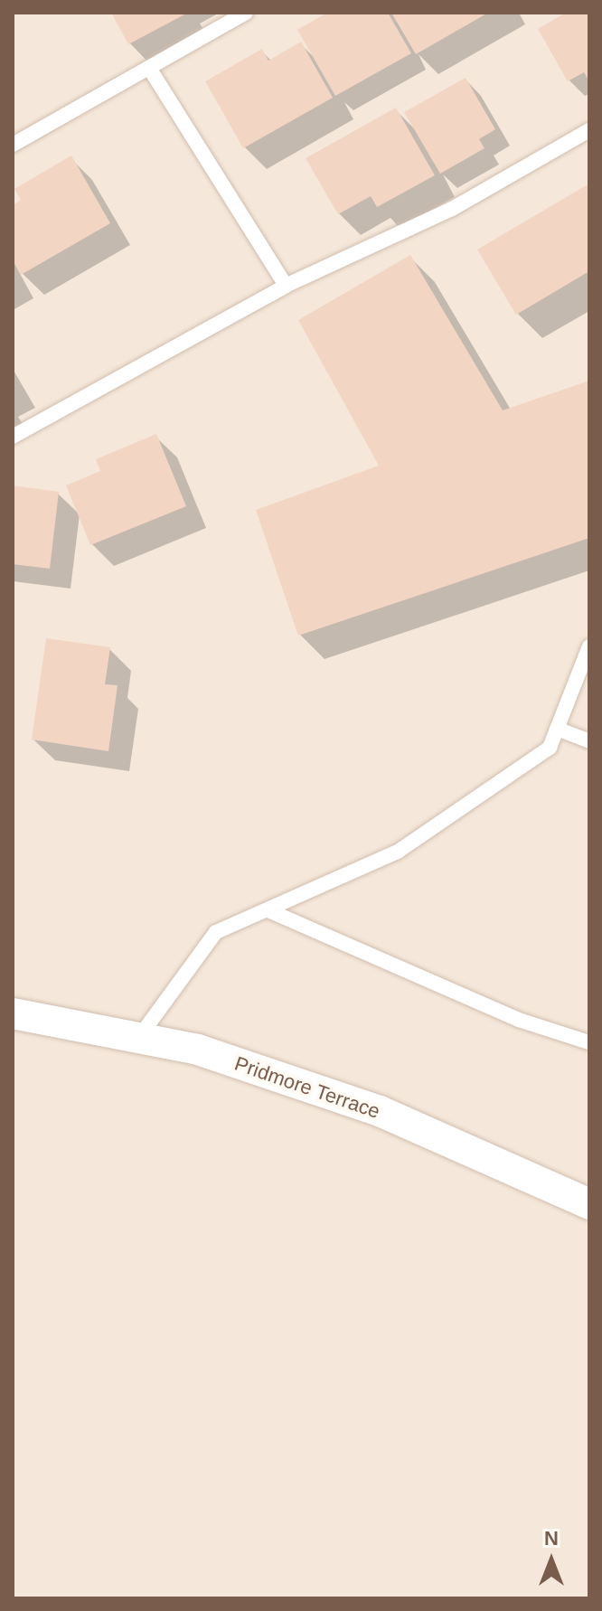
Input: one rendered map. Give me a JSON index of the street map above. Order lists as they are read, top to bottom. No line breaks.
{"streets":{"street":["Pridmore Terrace"]},"north":"top"}
